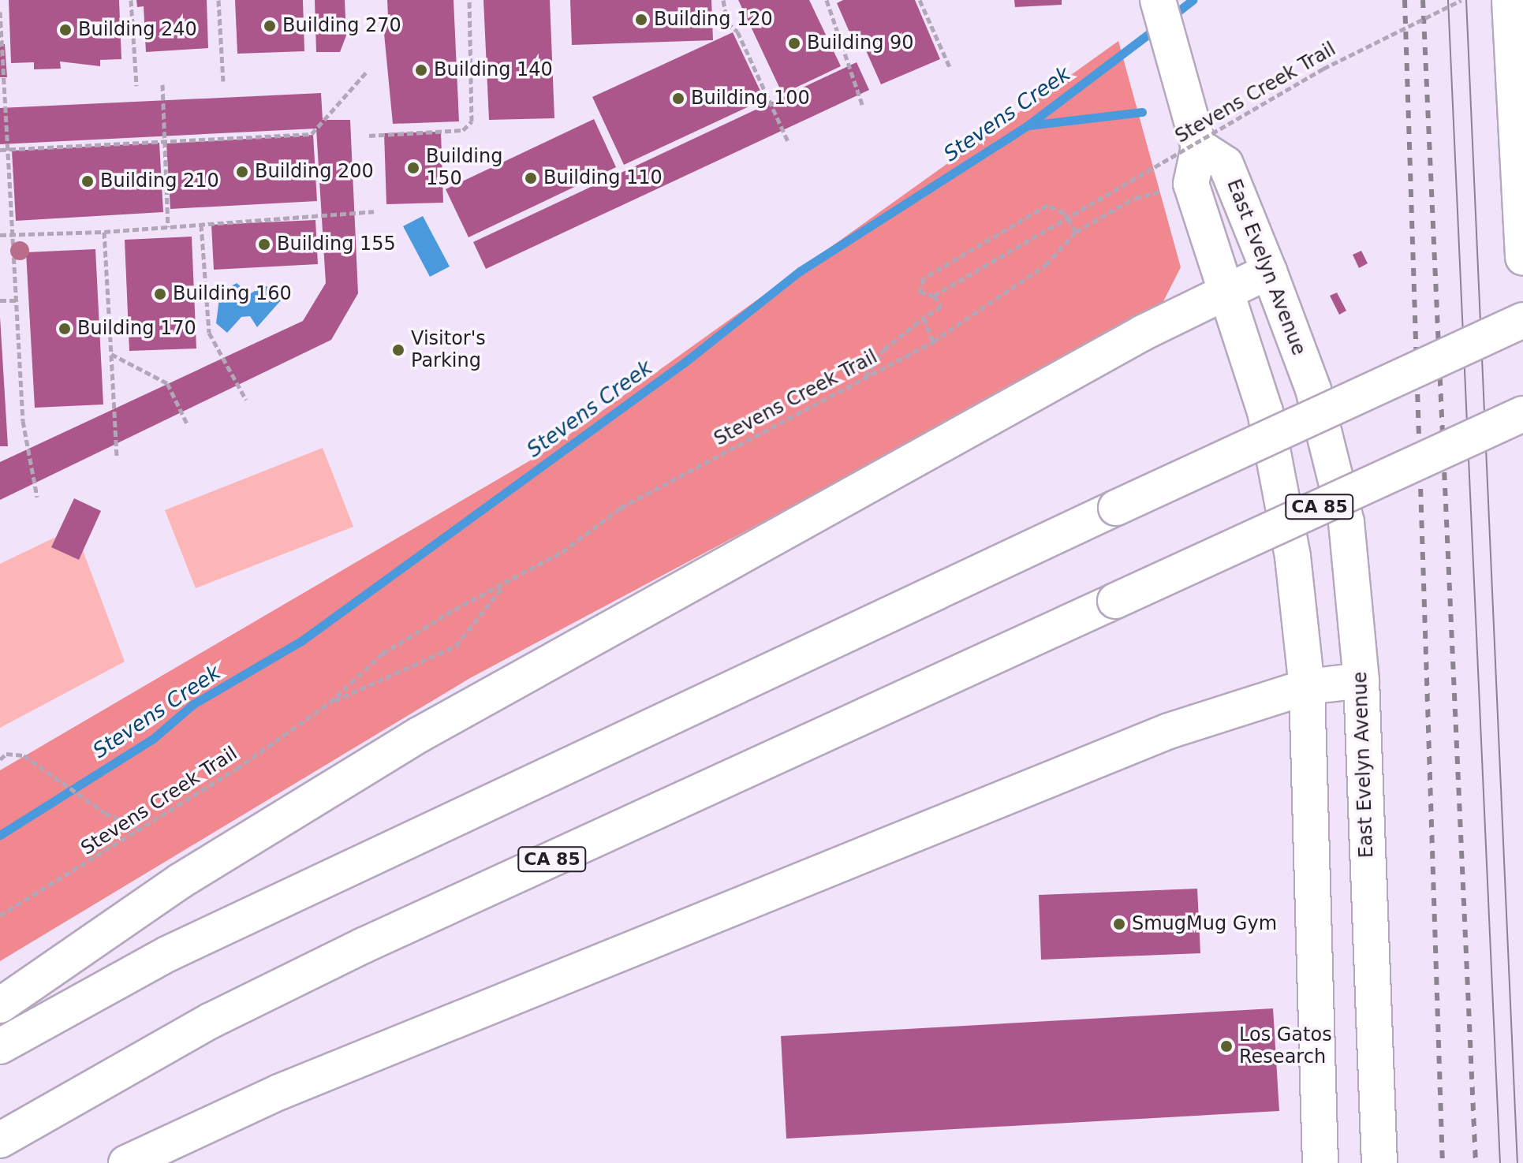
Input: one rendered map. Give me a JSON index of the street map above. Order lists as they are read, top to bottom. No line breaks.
{"streets":{"main road":["East Evelyn Avenue","CA 85"],"path":["Stevens Creek Trail"]},"water":["Stevens Creek"],"places":["Building 120","Building 270","Building 240","Building 90","Building 140","Building 100","Building 150","Building 200","Building 110","Building 210","Building 155","Building 160","Building 170","Visitor's Parking","SmugMug Gym","Los Gatos Research"]}
